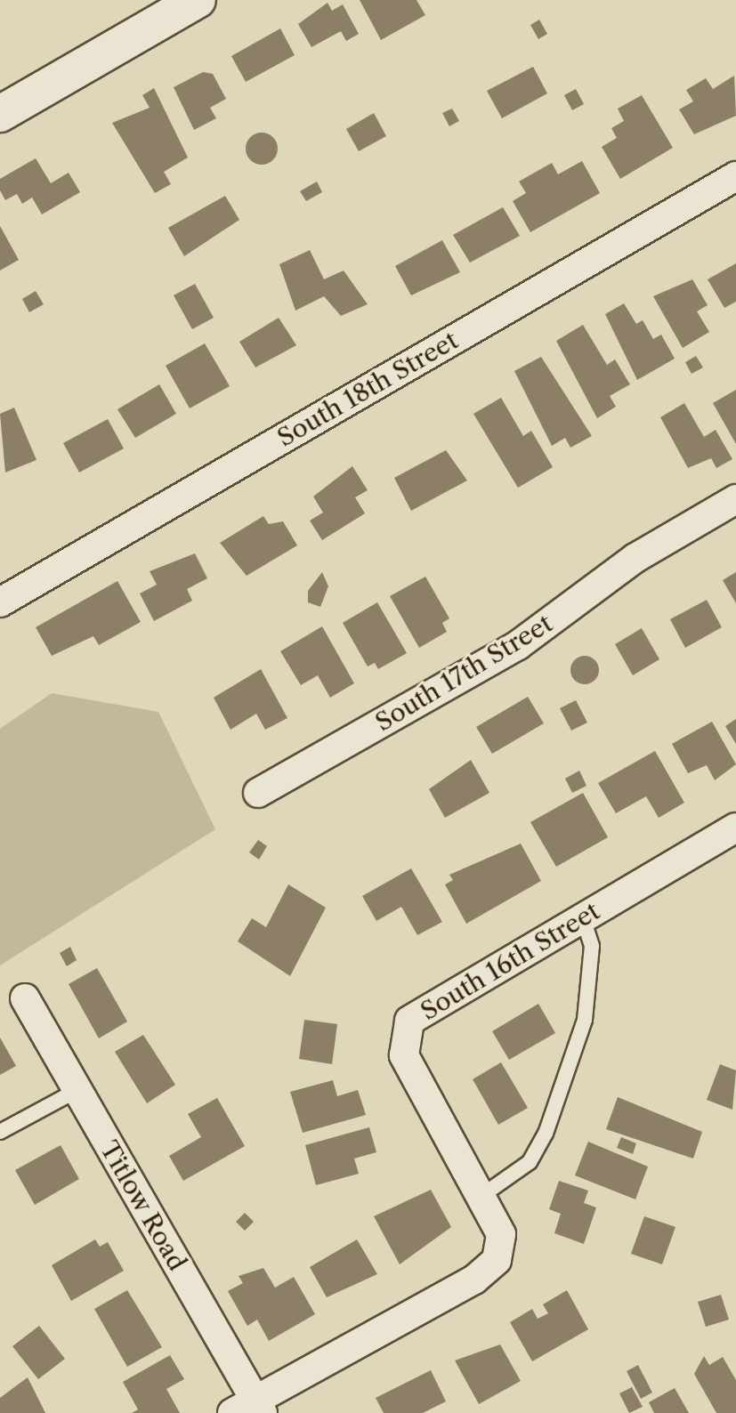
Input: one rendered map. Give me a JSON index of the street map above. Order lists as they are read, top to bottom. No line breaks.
{"streets":{"street":["South 18th Street","South 17th Street","South 16th Street","Titlow Road"]},"crossings":[["South 16th Street","Titlow Road"]]}
